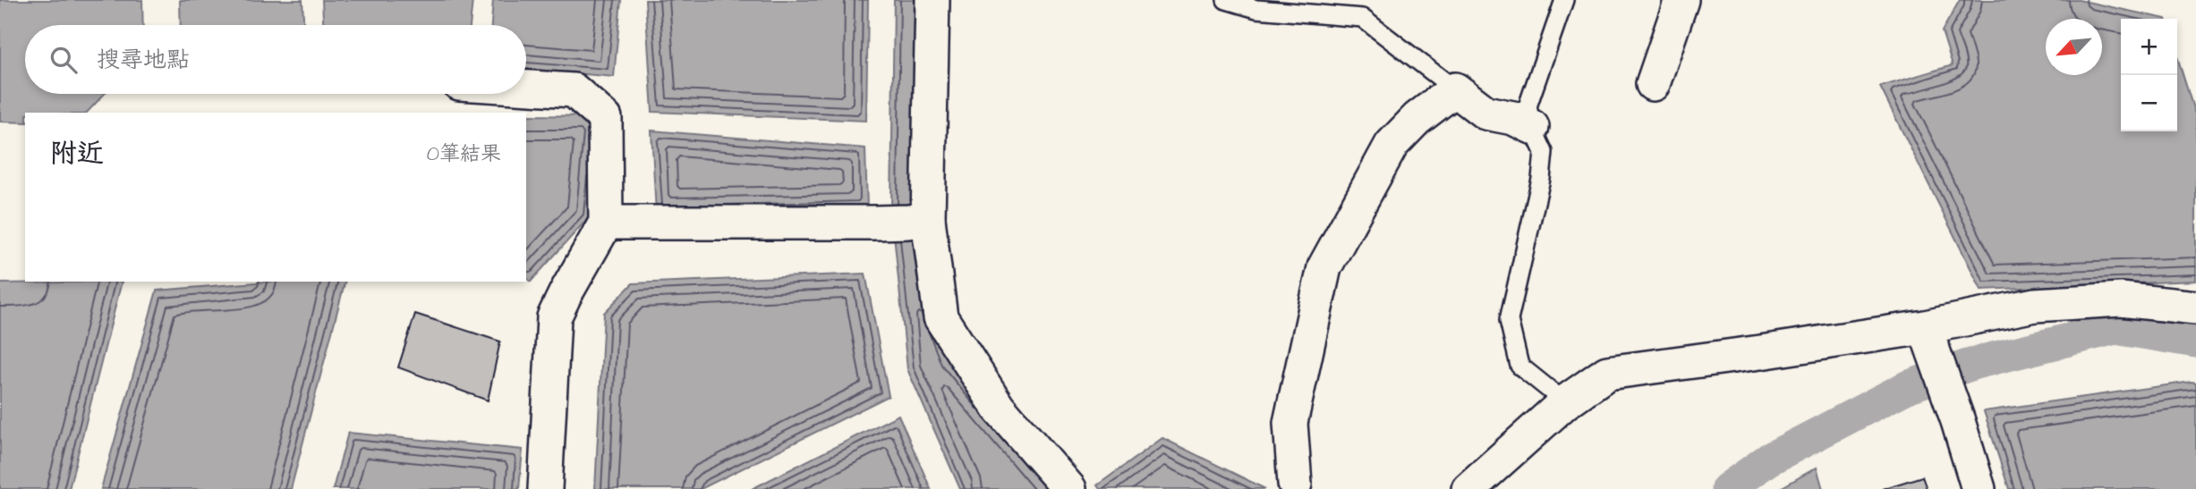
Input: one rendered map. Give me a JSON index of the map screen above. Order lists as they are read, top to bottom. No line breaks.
{"north":"bottom left","page":{"map_buttons":["+","−"],"search":"搜尋地點","heading":["附近","0筆結果"]}}
